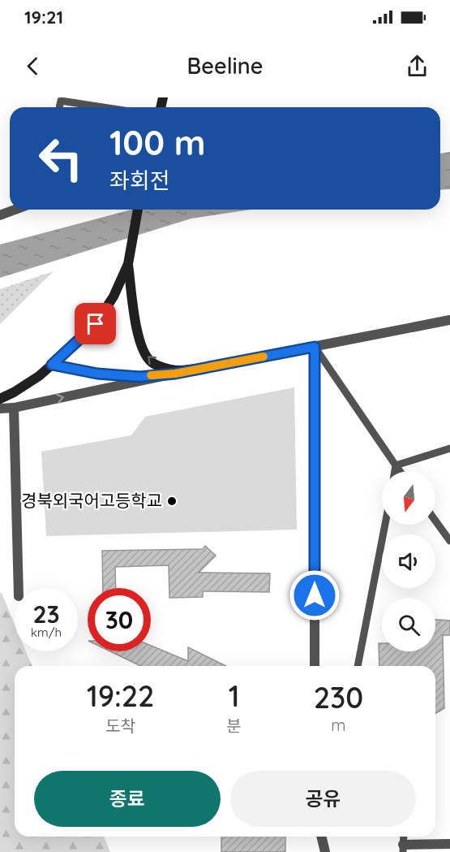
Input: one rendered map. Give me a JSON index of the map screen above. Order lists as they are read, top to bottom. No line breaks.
{"places":["경북외국어고등학교"],"north":"bottom","page":{"status":"19:21","header":"Beeline","turn":["100 m","좌회전"],"speed":"23 km/h","limit":"30","eta":["19:22","도착","1","분","230","m"],"buttons":["종료","공유"]}}
